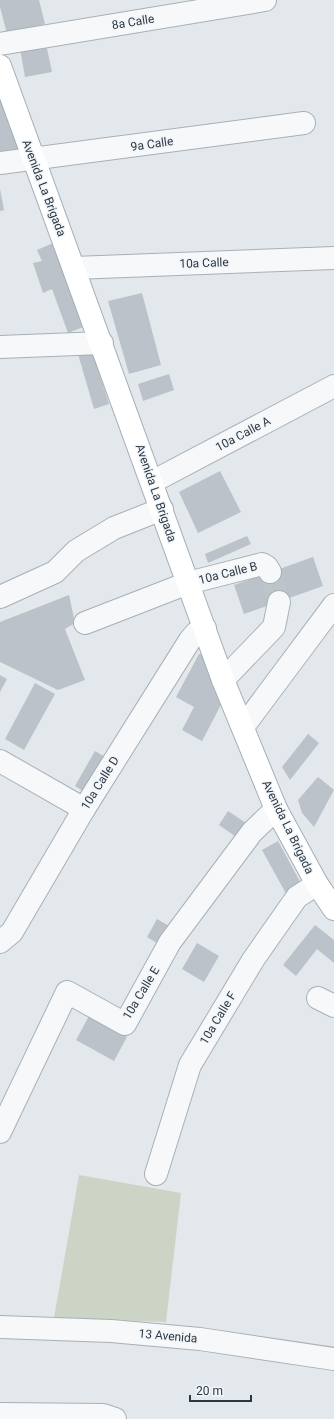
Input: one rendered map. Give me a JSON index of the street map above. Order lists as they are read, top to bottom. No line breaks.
{"streets":{"main road":["Avenida La Brigada"],"street":["8a Calle","9a Calle","10a Calle","10a Calle A","10a Calle B","10a Calle D","10a Calle E","10a Calle F","13 Avenida"]},"crossings":[["9a Calle","Avenida La Brigada"],["Avenida La Brigada","10a Calle"],["Avenida La Brigada","10a Calle A"],["Avenida La Brigada","10a Calle B"],["Avenida La Brigada","10a Calle D"],["Avenida La Brigada","10a Calle E"],["Avenida La Brigada","10a Calle F"]],"scale_bar":"20 m"}
